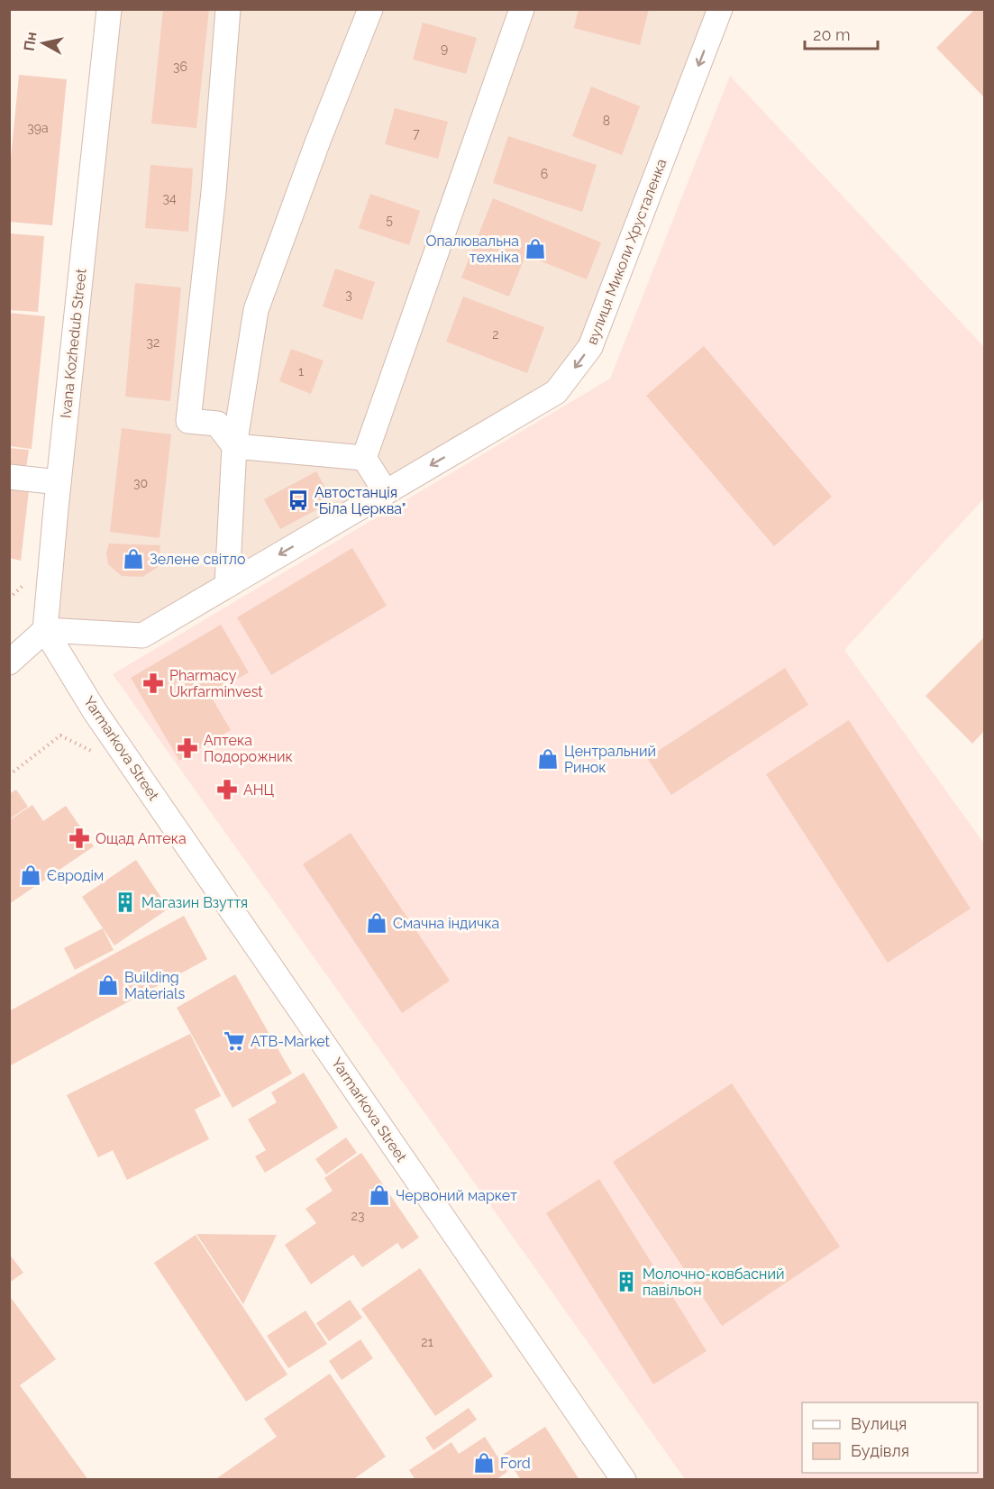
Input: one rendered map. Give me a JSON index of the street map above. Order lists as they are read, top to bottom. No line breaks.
{"streets":{"street":["вулиця Миколи Хрусталенка","Ivana Kozhedub Street","Yarmarkova Street"]},"crossings":[["вулиця Миколи Хрусталенка","Ivana Kozhedub Street"],["вулиця Миколи Хрусталенка","Yarmarkova Street"],["Ivana Kozhedub Street","Yarmarkova Street"]],"places":{"shop":["Опалювальна техніка","Зелене світло","Центральний Ринок","Євродім","Смачна індичка","Building Materials","Червоний маркет","Ford"],"bus stop":["Автостанція \"Біла Церква\""],"pharmacy":["Pharmacy Ukrfarminvest","Аптека Подорожник","АНЦ","Ощад Аптека"],"building":["Магазин Взуття","Молочно-ковбасний павільон"],"supermarket":["ATB-Market"]},"house_numbers":["9","36","8","39а","7","6","34","5","3","2","32","1","30","23","21"],"legend":["Вулиця","Будівля"],"scale_bar":"20 m","north":"left"}
